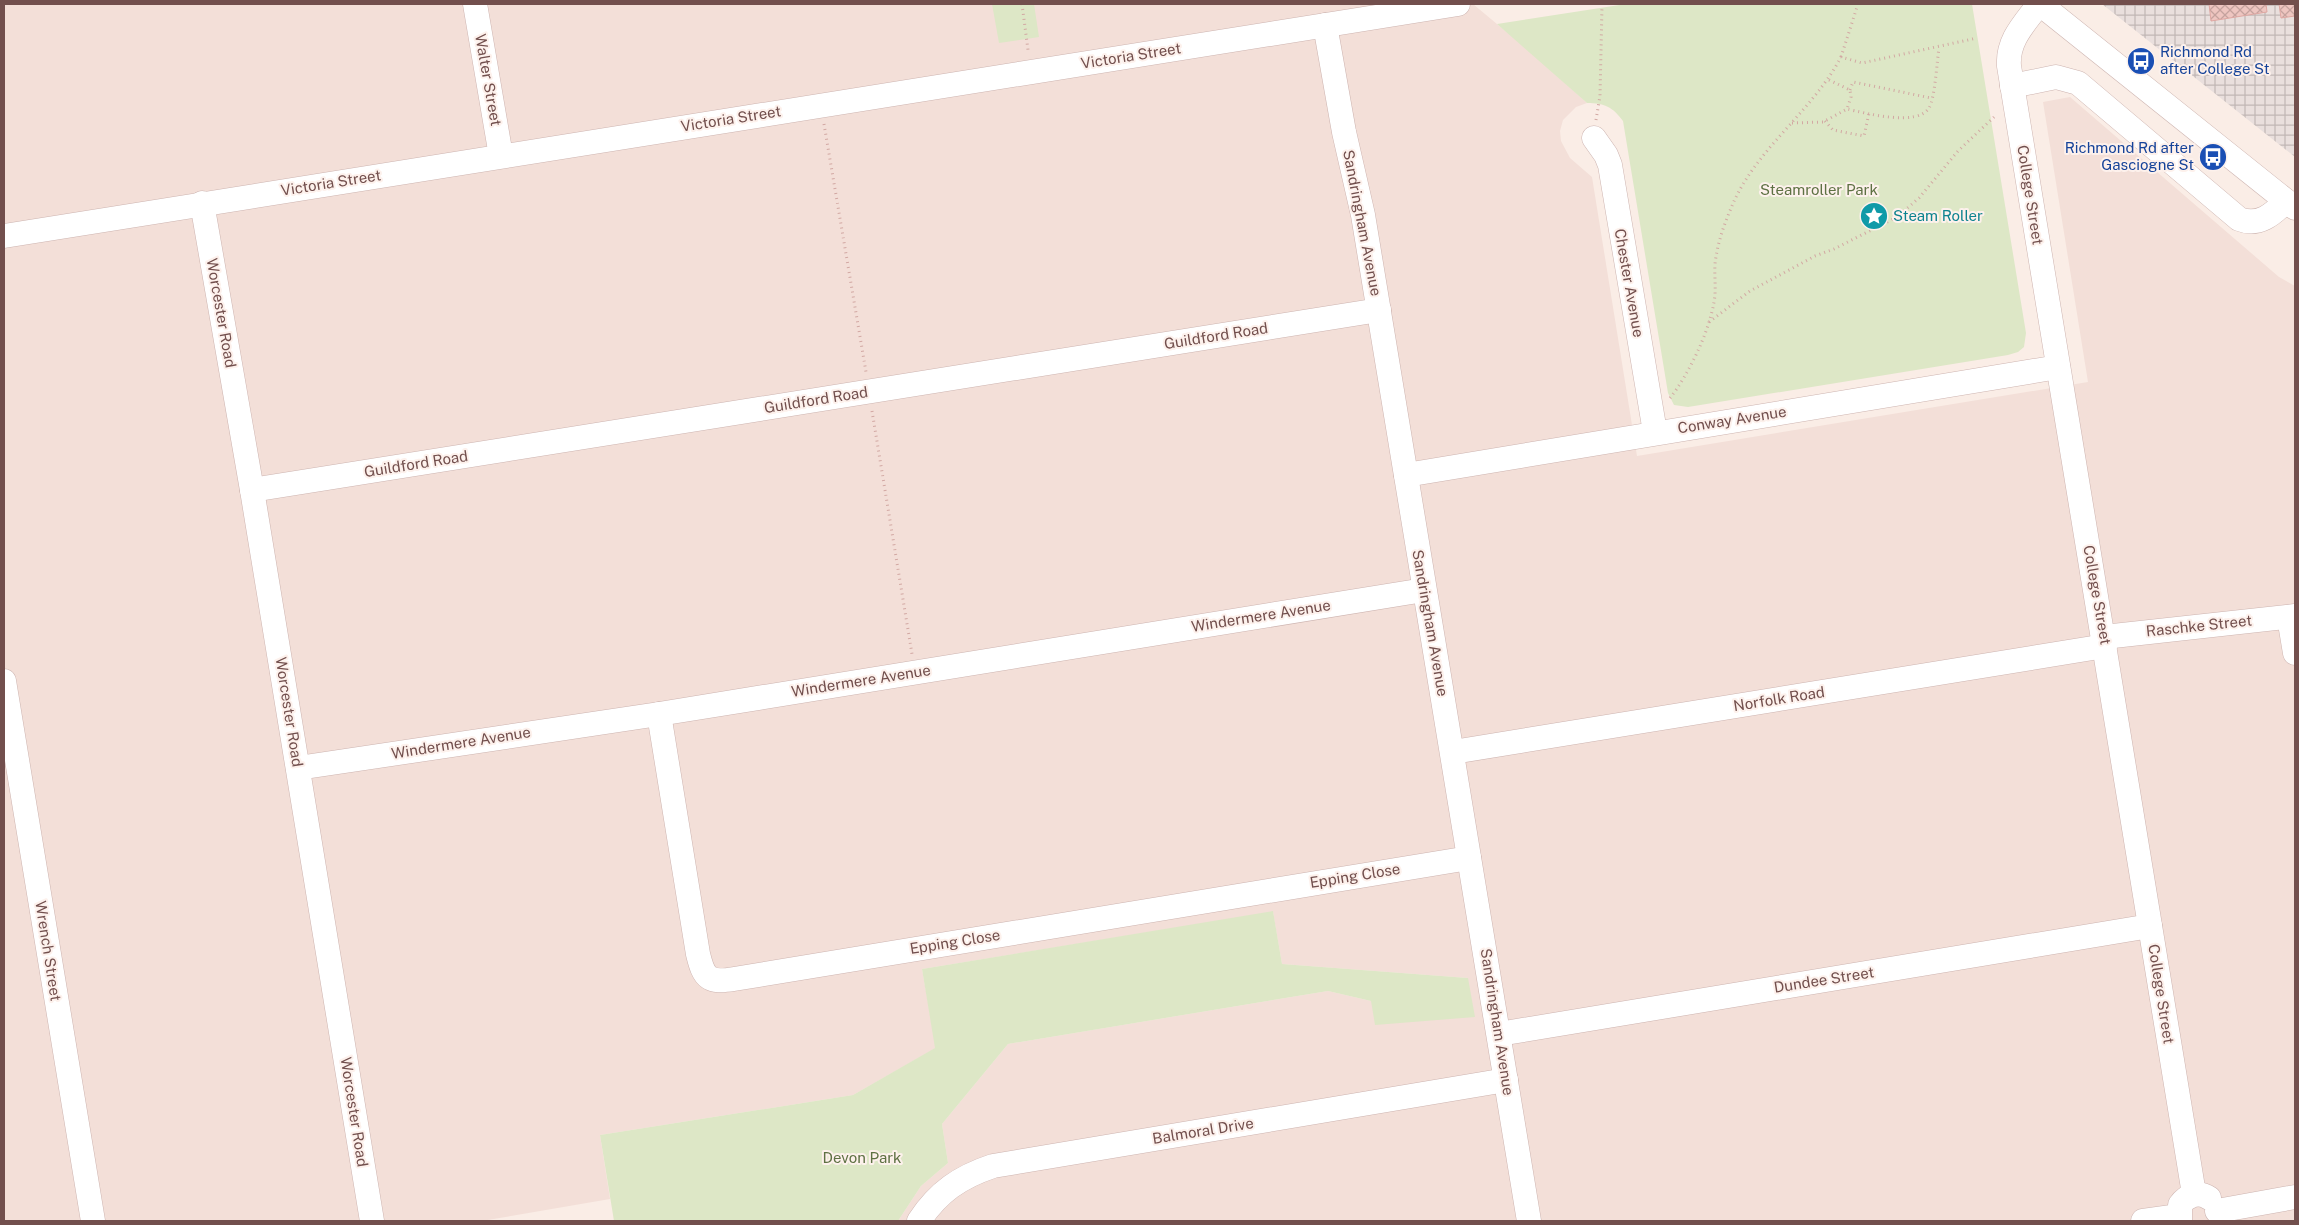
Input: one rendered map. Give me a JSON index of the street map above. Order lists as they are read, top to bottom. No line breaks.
{"streets":{"street":["Victoria Street","Walter Street","College Street","Sandringham Avenue","Chester Avenue","Worcester Road","Guildford Road","Conway Avenue","Windermere Avenue","Raschke Street","Norfolk Road","Epping Close","Wrench Street","Dundee Street","Balmoral Drive"]},"crossings":[["Victoria Street","Walter Street"],["Victoria Street","Sandringham Avenue"],["Victoria Street","Worcester Road"],["College Street","Conway Avenue"],["College Street","Raschke Street"],["College Street","Norfolk Road"],["College Street","Dundee Street"],["Sandringham Avenue","Guildford Road"],["Sandringham Avenue","Conway Avenue"],["Sandringham Avenue","Windermere Avenue"],["Sandringham Avenue","Norfolk Road"],["Sandringham Avenue","Epping Close"],["Sandringham Avenue","Dundee Street"],["Sandringham Avenue","Balmoral Drive"],["Chester Avenue","Conway Avenue"],["Worcester Road","Guildford Road"],["Worcester Road","Windermere Avenue"],["Windermere Avenue","Epping Close"],["Raschke Street","Norfolk Road"]],"parks":["Steamroller Park","Devon Park"],"places":{"bus stop":["Richmond Rd after College St","Richmond Rd after Gasciogne St"],"place":["Steam Roller"]}}
